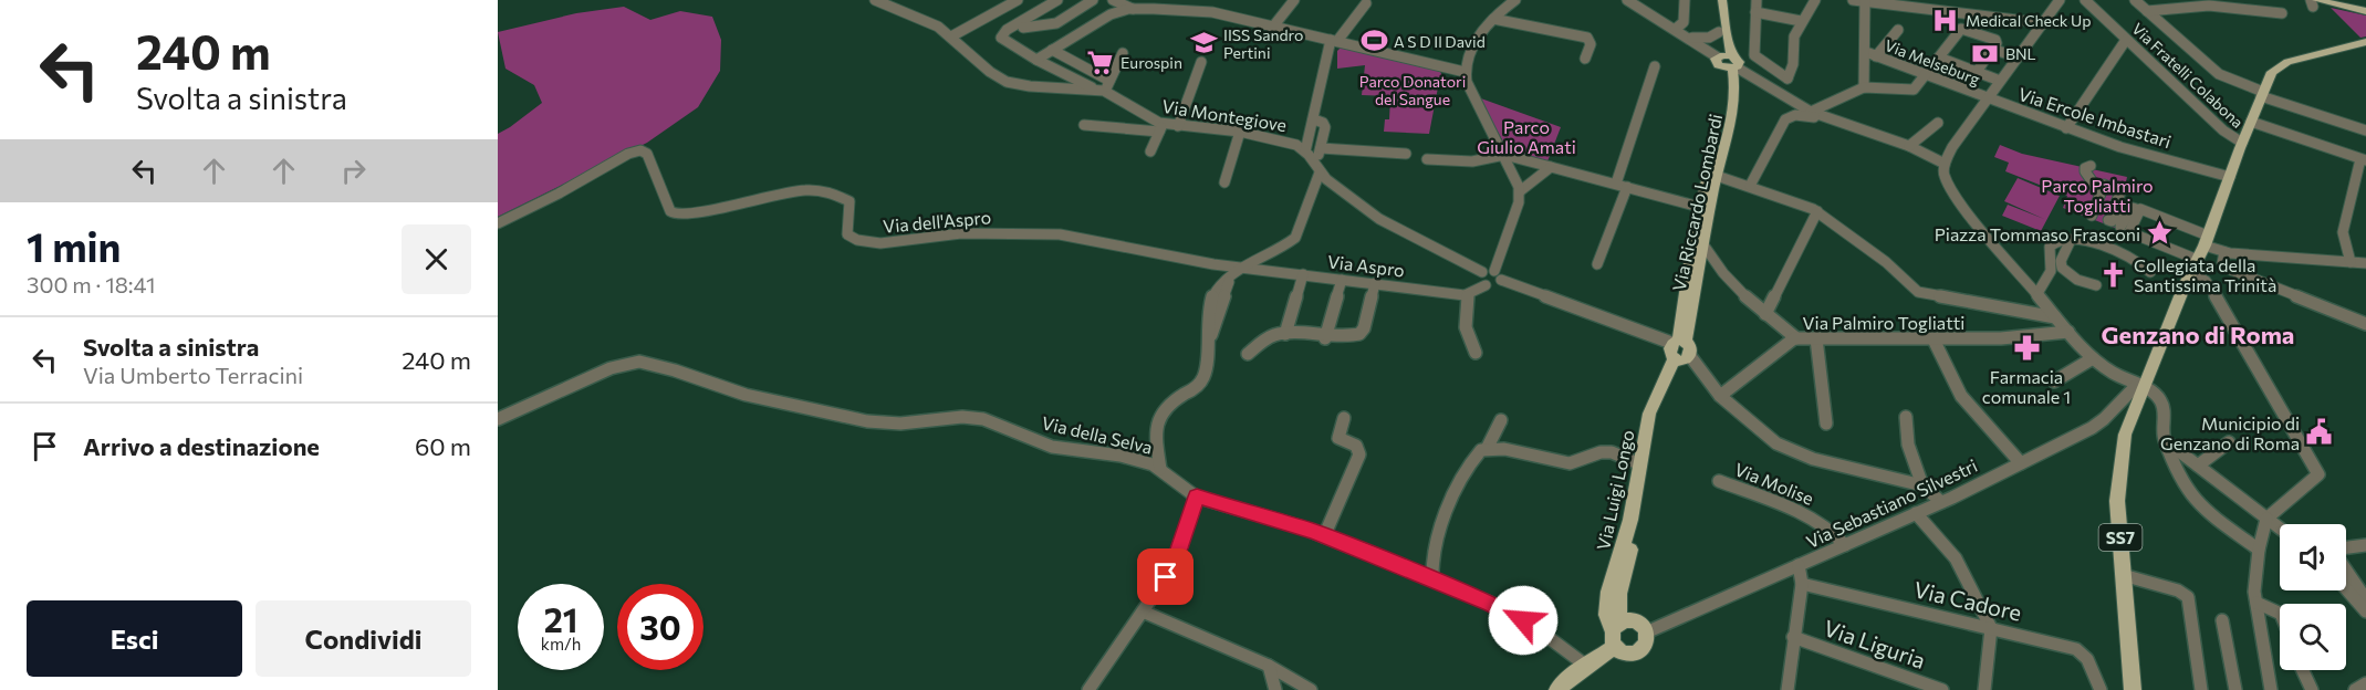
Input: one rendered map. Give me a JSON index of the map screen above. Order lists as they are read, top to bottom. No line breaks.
{"streets":{"main road":["Via Riccardo Lombardi","Via Luigi Longo","SS7"],"street":["Via Melseburg","Via Fratelli Colabona","Via Montegiove","Via Ercole Imbastari","Via dell'Aspro","Via Aspro","Via Palmiro Togliatti","Via della Selva","Via Molise","Via Sebastiano Silvestri","Via Cadore","Via Liguria"]},"crossings":[["Via Melseburg","Via Ercole Imbastari"],["Via Fratelli Colabona","SS7"],["Via Ercole Imbastari","SS7"],["Via Riccardo Lombardi","Via Luigi Longo"],["Via dell'Aspro","Via Aspro"],["Via Molise","Via Sebastiano Silvestri"],["Via Luigi Longo","Via Sebastiano Silvestri"],["Via Sebastiano Silvestri","SS7"]],"districts":["Genzano di Roma"],"parks":["Parco Donatori del Sangue","Parco Giulio Amati","Parco Palmiro Togliatti"],"places":{"hospital":["Medical Check Up"],"sports":["A S D Il David"],"school or university":["IISS Sandro Pertini"],"bank":["BNL"],"supermarket":["Eurospin"],"place":["Piazza Tommaso Frasconi"],"church":["Collegiata della Santissima Trinità"],"pharmacy":["Farmacia comunale 1"],"public building":["Municipio di Genzano di Roma"]},"page":{"turn":["240 m","Svolta a sinistra"],"heading":["1 min","300 m · 18:41"],"list":[{"name":"Svolta a sinistra","note":"Via Umberto Terracini","value":"240 m"},{"name":"Arrivo a destinazione","value":"60 m"}],"speed":"21 km/h","limit":"30","buttons":["Esci","Condividi"]}}
